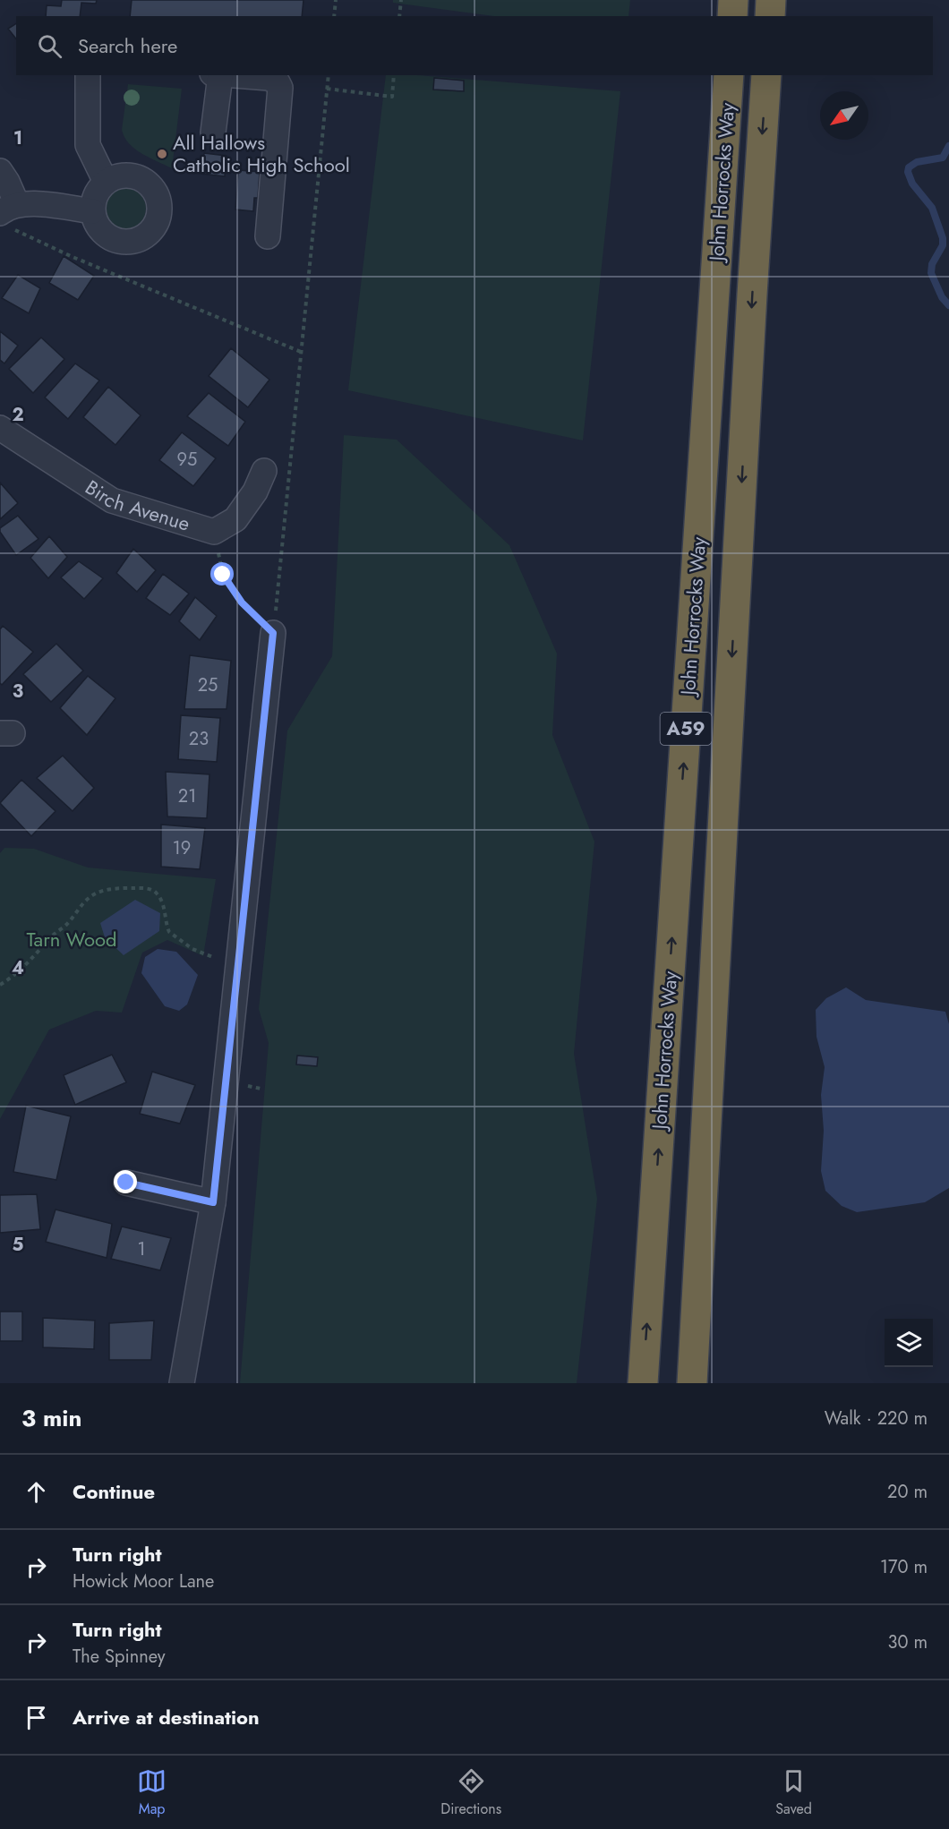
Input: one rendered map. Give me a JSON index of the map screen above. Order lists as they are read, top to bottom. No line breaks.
{"streets":{"highway":["John Horrocks Way","A59"],"street":["Birch Avenue"]},"parks":["Tarn Wood"],"places":["All Hallows Catholic High School"],"house_numbers":["95","25","23","21","19","1"],"north":"bottom left","page":{"search":"Search here","heading":["3 min","Walk · 220 m"],"list":[["Continue","20 m"],["Turn right","Howick Moor Lane","170 m"],["Turn right","The Spinney","30 m"],"Arrive at destination"],"nav":["Map","Directions","Saved"]},"grid":{"rows":["1","2","3","4","5"]}}
